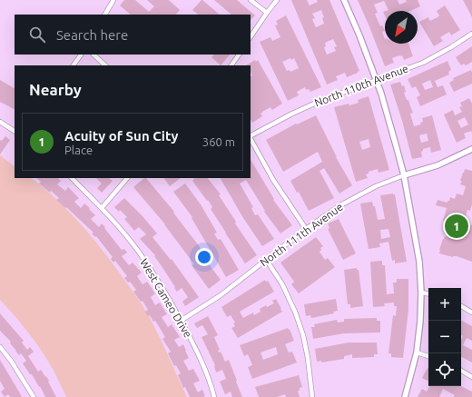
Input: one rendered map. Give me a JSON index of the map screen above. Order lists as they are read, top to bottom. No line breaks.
{"streets":{"street":["North 110th Avenue","North 111th Avenue","West Cameo Drive"]},"crossings":[["North 111th Avenue","West Cameo Drive"]],"north":"bottom left","page":{"search":"Search here","heading":"Nearby","list":[{"mark":"1","name":"Acuity of Sun City","note":"Place","value":"360 m"}],"pins":"1","map_buttons":["+","−"]}}
